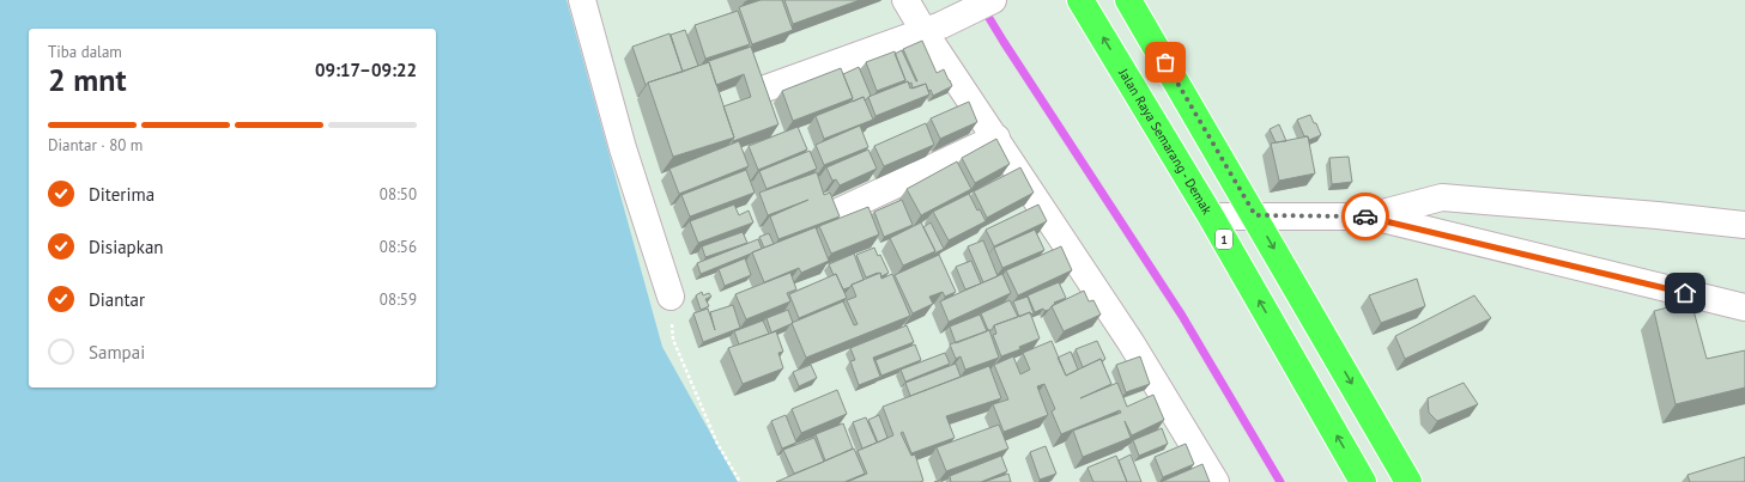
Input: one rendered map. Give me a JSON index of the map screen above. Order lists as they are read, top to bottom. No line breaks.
{"streets":{"highway":["Jalan Raya Semarang - Demak","1"]},"page":{"heading":["2 mnt","Tiba dalam","09:17–09:22"],"bar":"Diantar · 80 m","list":[["Diterima","08:50"],["Disiapkan","08:56"],["Diantar","08:59"],"Sampai"]}}
